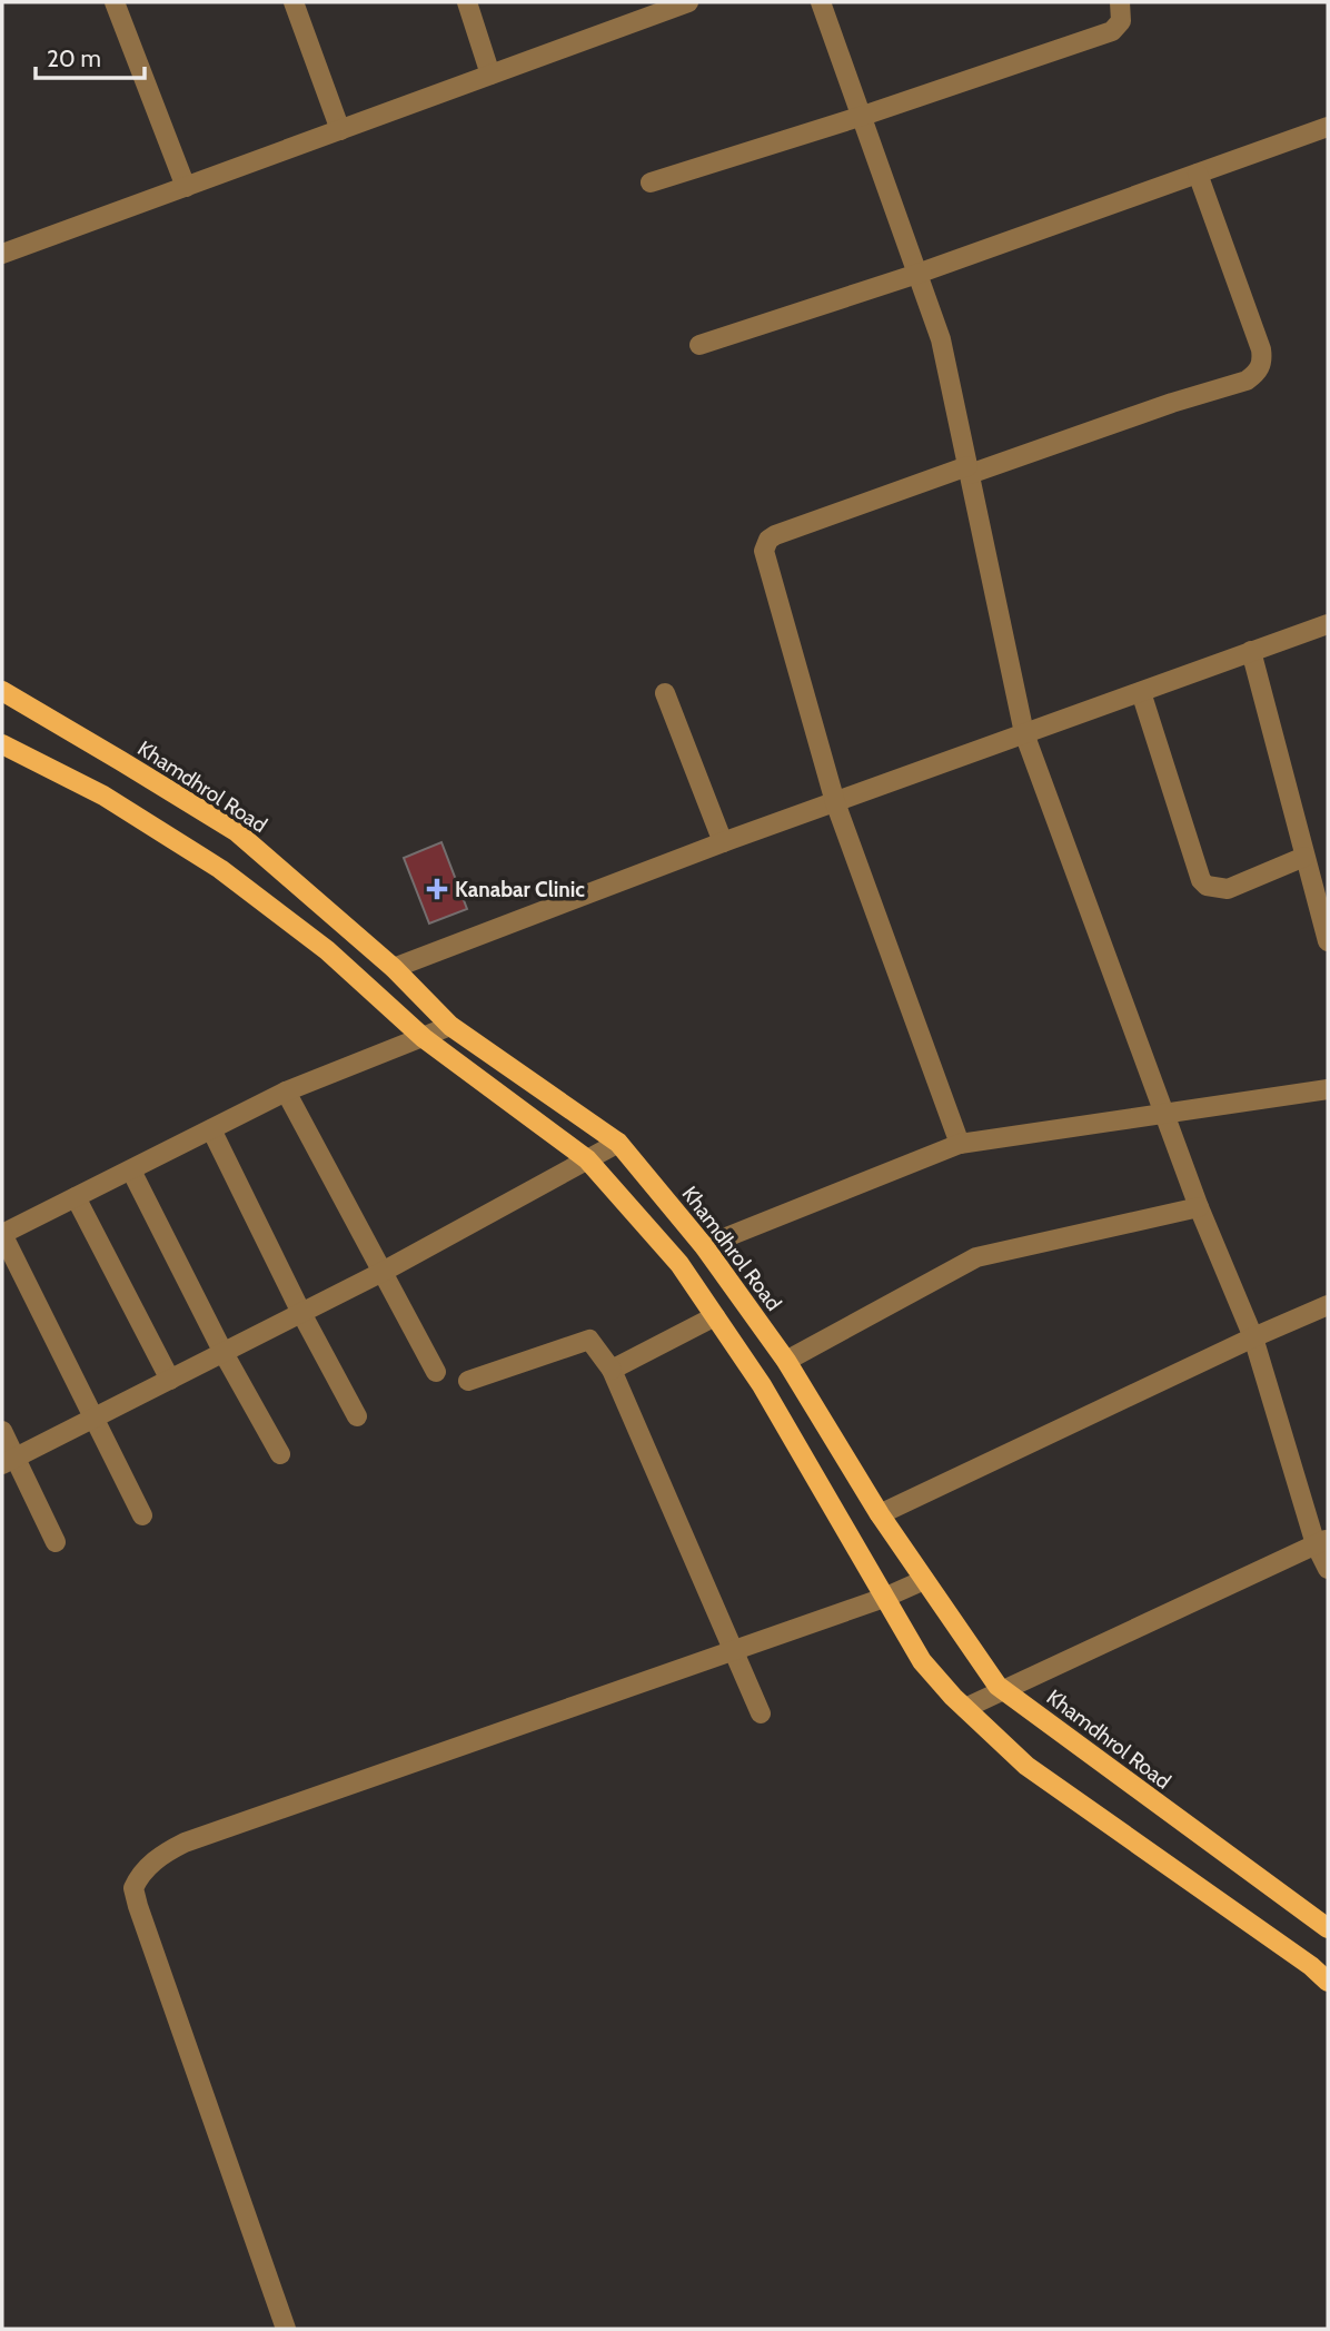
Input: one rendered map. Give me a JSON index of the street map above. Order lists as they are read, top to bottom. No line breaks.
{"streets":{"main road":["Khamdhrol Road"]},"places":{"health":["Kanabar Clinic"]},"scale_bar":"20 m"}
